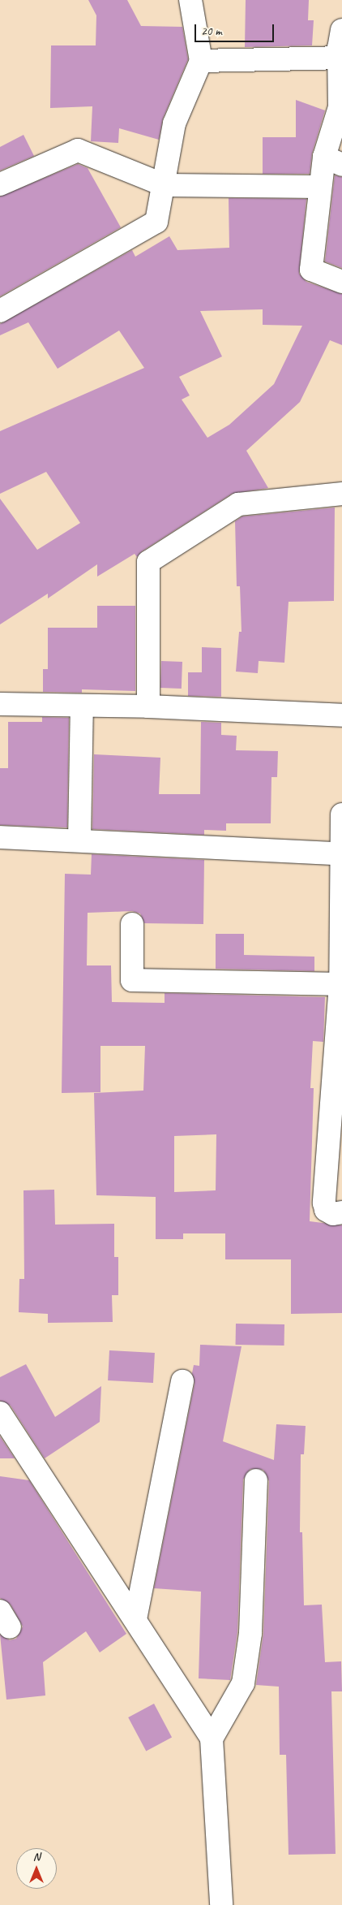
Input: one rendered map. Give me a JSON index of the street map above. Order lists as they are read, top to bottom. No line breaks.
{"scale_bar":"20 m","north":"top"}
